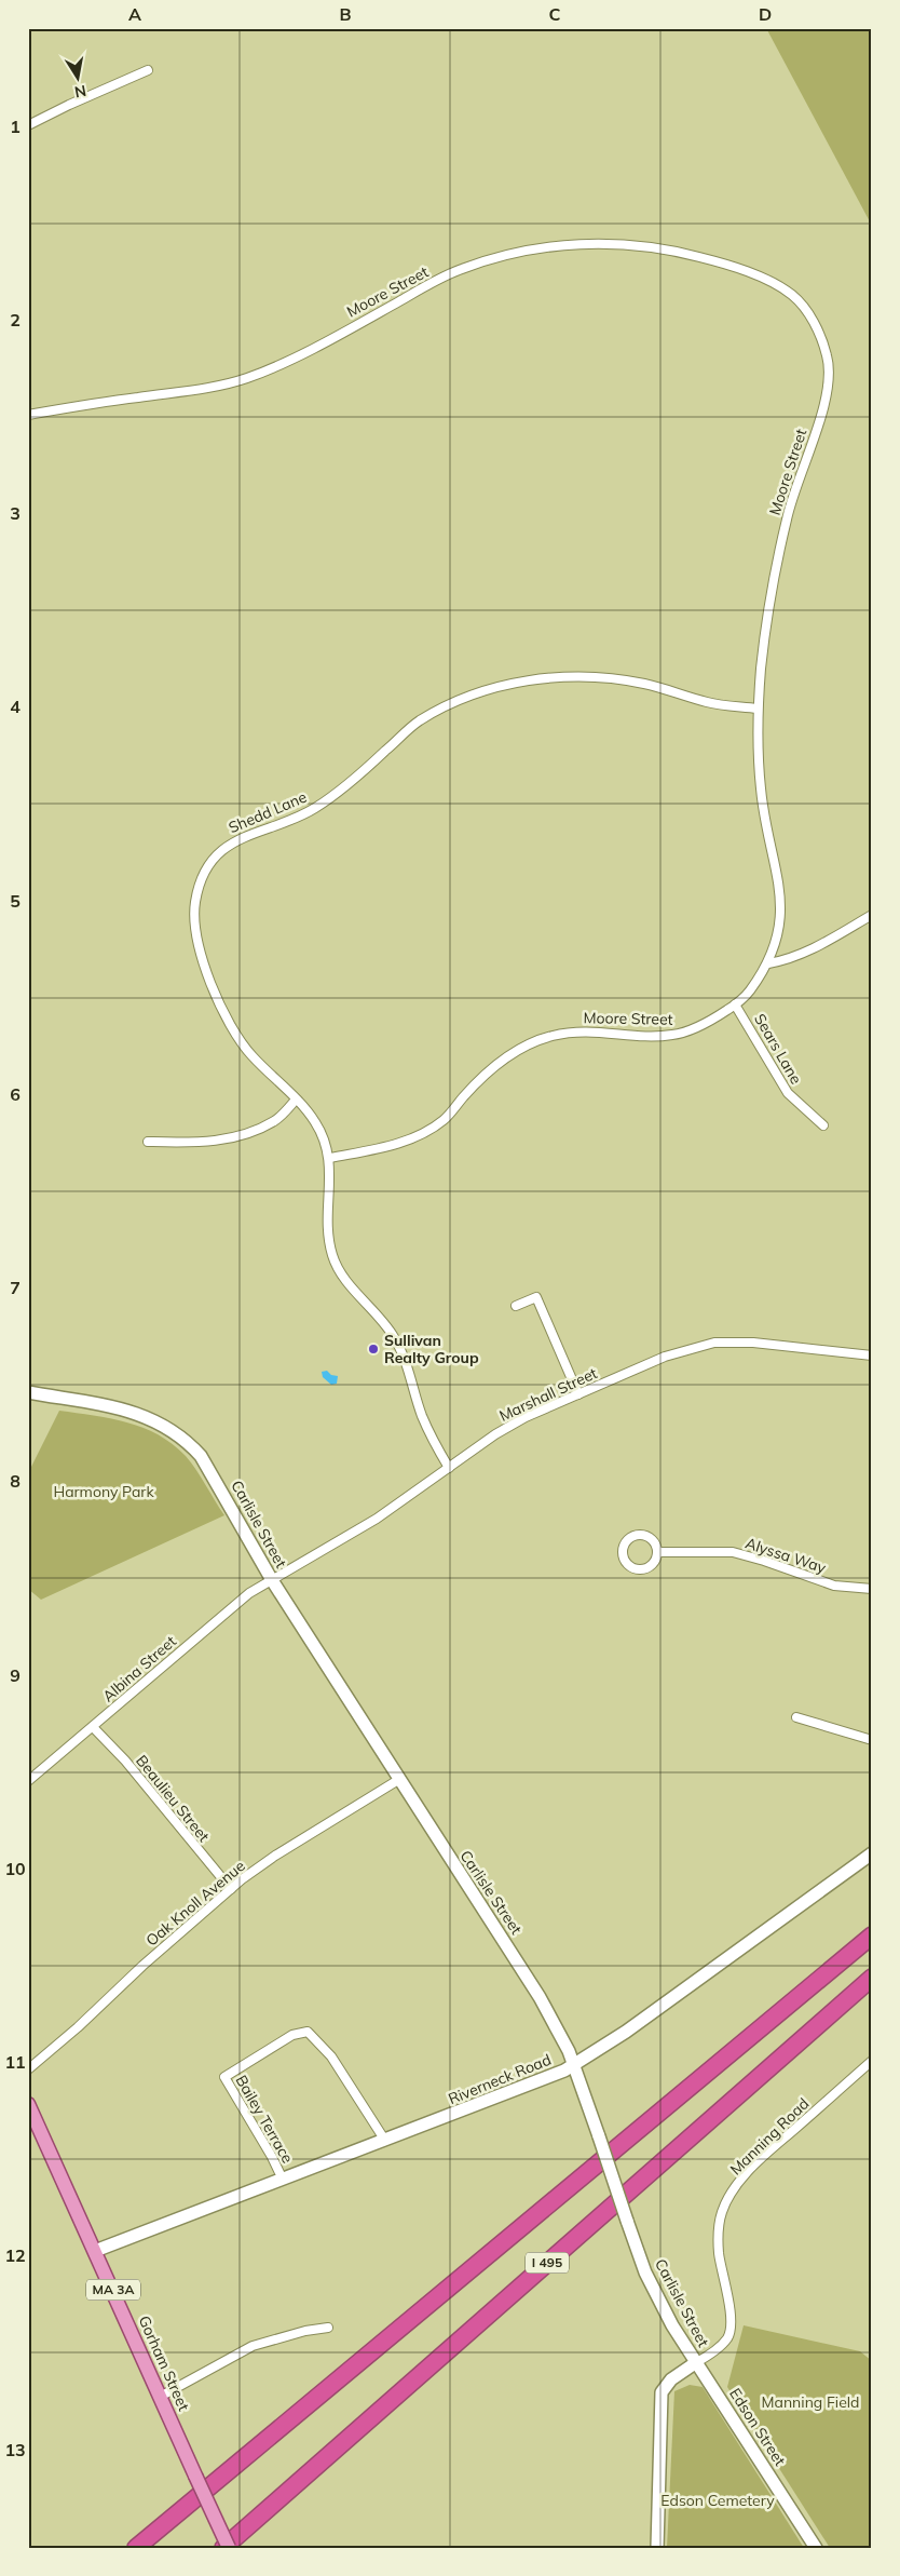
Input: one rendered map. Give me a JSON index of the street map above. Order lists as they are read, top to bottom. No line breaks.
{"streets":{"highway":["I 495"],"main road":["MA 3A","Gorham Street"],"street":["Moore Street","Shedd Lane","Sears Lane","Marshall Street","Carlisle Street","Alyssa Way","Albina Street","Beaulieu Street","Oak Knoll Avenue","Riverneck Road","Bailey Terrace","Manning Road","Edson Street"]},"crossings":[["Moore Street","Shedd Lane"],["Moore Street","Sears Lane"],["Shedd Lane","Marshall Street"],["Marshall Street","Carlisle Street"],["Marshall Street","Albina Street"],["Carlisle Street","Albina Street"],["Carlisle Street","Oak Knoll Avenue"],["Carlisle Street","Riverneck Road"],["Carlisle Street","Manning Road"],["Carlisle Street","Edson Street"],["Albina Street","Beaulieu Street"],["Beaulieu Street","Oak Knoll Avenue"],["Riverneck Road","Bailey Terrace"],["Riverneck Road","Gorham Street"],["Manning Road","Edson Street"]],"parks":["Harmony Park","Manning Field","Edson Cemetery"],"places":["Sullivan Realty Group"],"north":"bottom","grid":{"columns":["A","B","C","D"],"rows":["1","2","3","4","5","6","7","8","9","10","11","12","13"]}}
